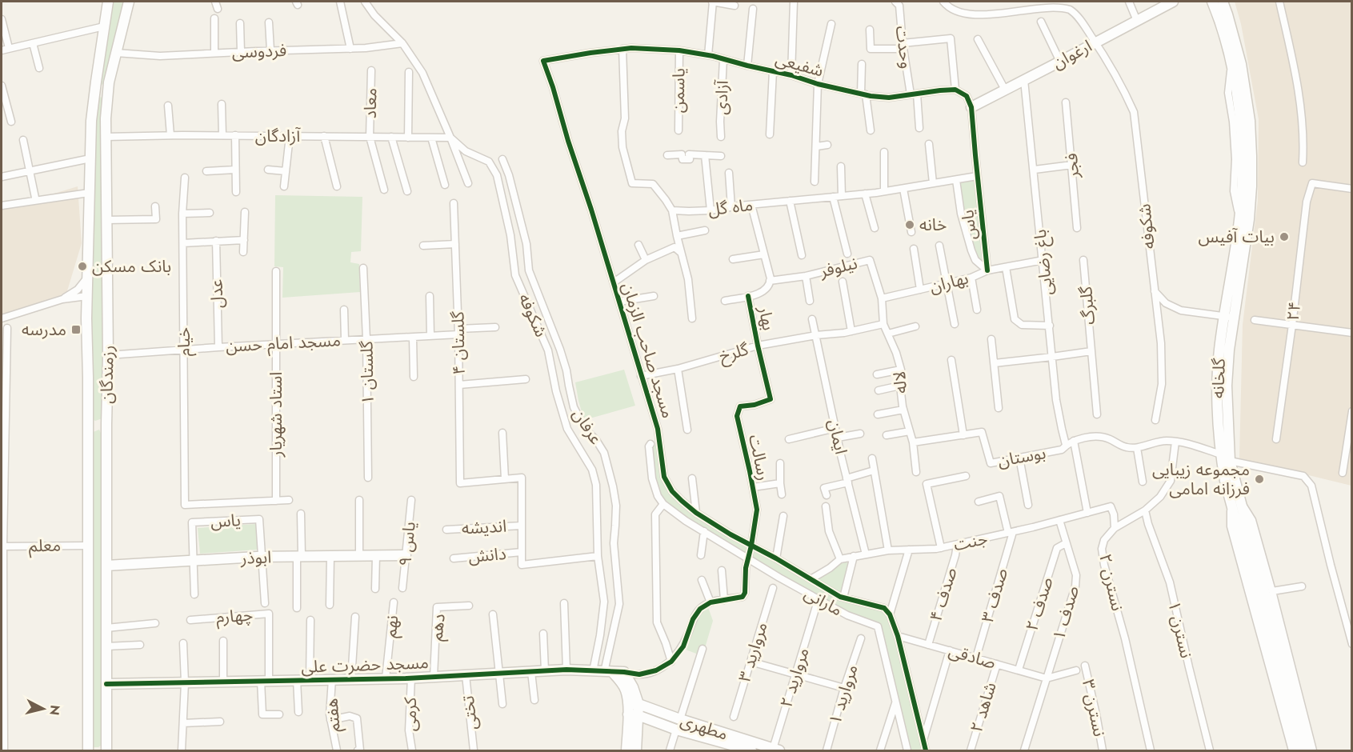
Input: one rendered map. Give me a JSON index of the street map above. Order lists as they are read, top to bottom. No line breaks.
{"streets":{"main road":["ارغوان","رزمندگان","گلخانه","ابوذر","مسجد حضرت علی","مطهری"],"street":["وحدت","فردوسی","شفیعی","یاسمن","آزادی","معاد","آزادگان","فجر","ماه گل","یاس","شکوفه","باغ رضایی","نیلوفر","بهاران","عدل","گلبرگ","۲۴","بهار","خیام","مسجد امام حسن","گلستان ۴","مسجد صاحب الزمان","گلرخ","گلستان ۱","لاله","استاد شهریار","عرفان","ایمان","بوستان","رسالت","اندیشه","جنت","یاس ۹","معلم","دانش","نسترن ۲","صدف ۴","صدف ۳","مارانی","صدف ۲","صدف ۱","چهارم","نهم","دهم","نسترن ۱","مروارید ۳","صادقی","مروارید ۲","مروارید ۱","شاهد ۲","نسترن ۳","تختی","کرمی","هفتم"]},"crossings":[["وحدت","شفیعی"],["فردوسی","شکوفه"],["فردوسی","رزمندگان"],["ارغوان","شکوفه"],["ارغوان","باغ رضایی"],["شفیعی","یاسمن"],["شفیعی","آزادی"],["شفیعی","مسجد صاحب الزمان"],["معاد","آزادگان"],["آزادگان","شکوفه"],["آزادگان","رزمندگان"],["ماه گل","یاس"],["ماه گل","بهار"],["یاس","بهاران"],["یاس","ابوذر"],["شکوفه","مسجد حضرت علی"],["باغ رضایی","بهاران"],["باغ رضایی","بوستان"],["نیلوفر","بهاران"],["نیلوفر","بهار"],["نیلوفر","گلرخ"],["نیلوفر","لاله"],["عدل","مسجد امام حسن"],["بهار","گلرخ"],["بهار","رسالت"],["خیام","مسجد امام حسن"],["خیام","استاد شهریار"],["مسجد امام حسن","گلستان ۴"],["مسجد امام حسن","گلستان ۱"],["مسجد امام حسن","رزمندگان"],["مسجد امام حسن","استاد شهریار"],["مسجد صاحب الزمان","گلرخ"],["مسجد صاحب الزمان","رسالت"],["مسجد صاحب الزمان","جنت"],["گلرخ","لاله"],["گلرخ","ایمان"],["رزمندگان","معلم"],["رزمندگان","ابوذر"],["رزمندگان","مسجد حضرت علی"],["لاله","بوستان"],["عرفان","مسجد حضرت علی"],["ایمان","جنت"],["رسالت","مارانی"],["جنت","نسترن ۲"],["جنت","صدف ۴"],["جنت","صدف ۳"],["جنت","صدف ۱"],["یاس ۹","ابوذر"],["نسترن ۲","نسترن ۱"],["صدف ۴","صادقی"],["صدف ۳","صادقی"],["صدف ۲","صدف ۱"],["صدف ۲","صادقی"],["صدف ۱","صادقی"],["چهارم","مسجد حضرت علی"],["نهم","مسجد حضرت علی"],["دهم","مسجد حضرت علی"],["صادقی","شاهد ۲"],["مسجد حضرت علی","تختی"],["مسجد حضرت علی","کرمی"],["مسجد حضرت علی","هفتم"],["مروارید ۲","مطهری"]],"places":{"other":["خانه","بیات آفیس","بانک مسکن","مجموعه زیبایی فرزانه امامی"],"transit":["مدرسه"]},"north":"right"}
